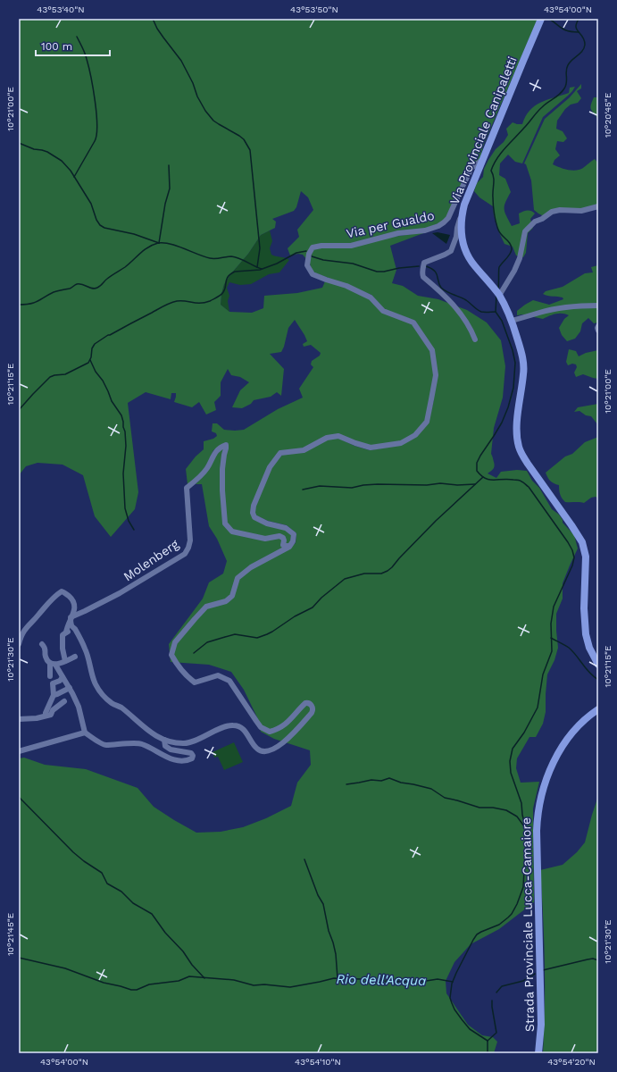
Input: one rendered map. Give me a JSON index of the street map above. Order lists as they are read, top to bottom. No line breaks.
{"streets":{"main road":["Via Provinciale Canipaletti","Strada Provinciale Lucca-Camaiore"],"street":["Via per Gualdo","Molenberg"]},"crossings":[["Via Provinciale Canipaletti","Via per Gualdo"],["Via per Gualdo","Molenberg"]],"water":["Rio dell'Acqua"],"scale_bar":"100 m","coordinates":["43°53'40\"N","43°53'50\"N","43°54'00\"N","10°21'00\"E","10°20'45\"E","10°21'15\"E","10°21'30\"E","10°21'45\"E","43°54'10\"N","43°54'20\"N"]}
